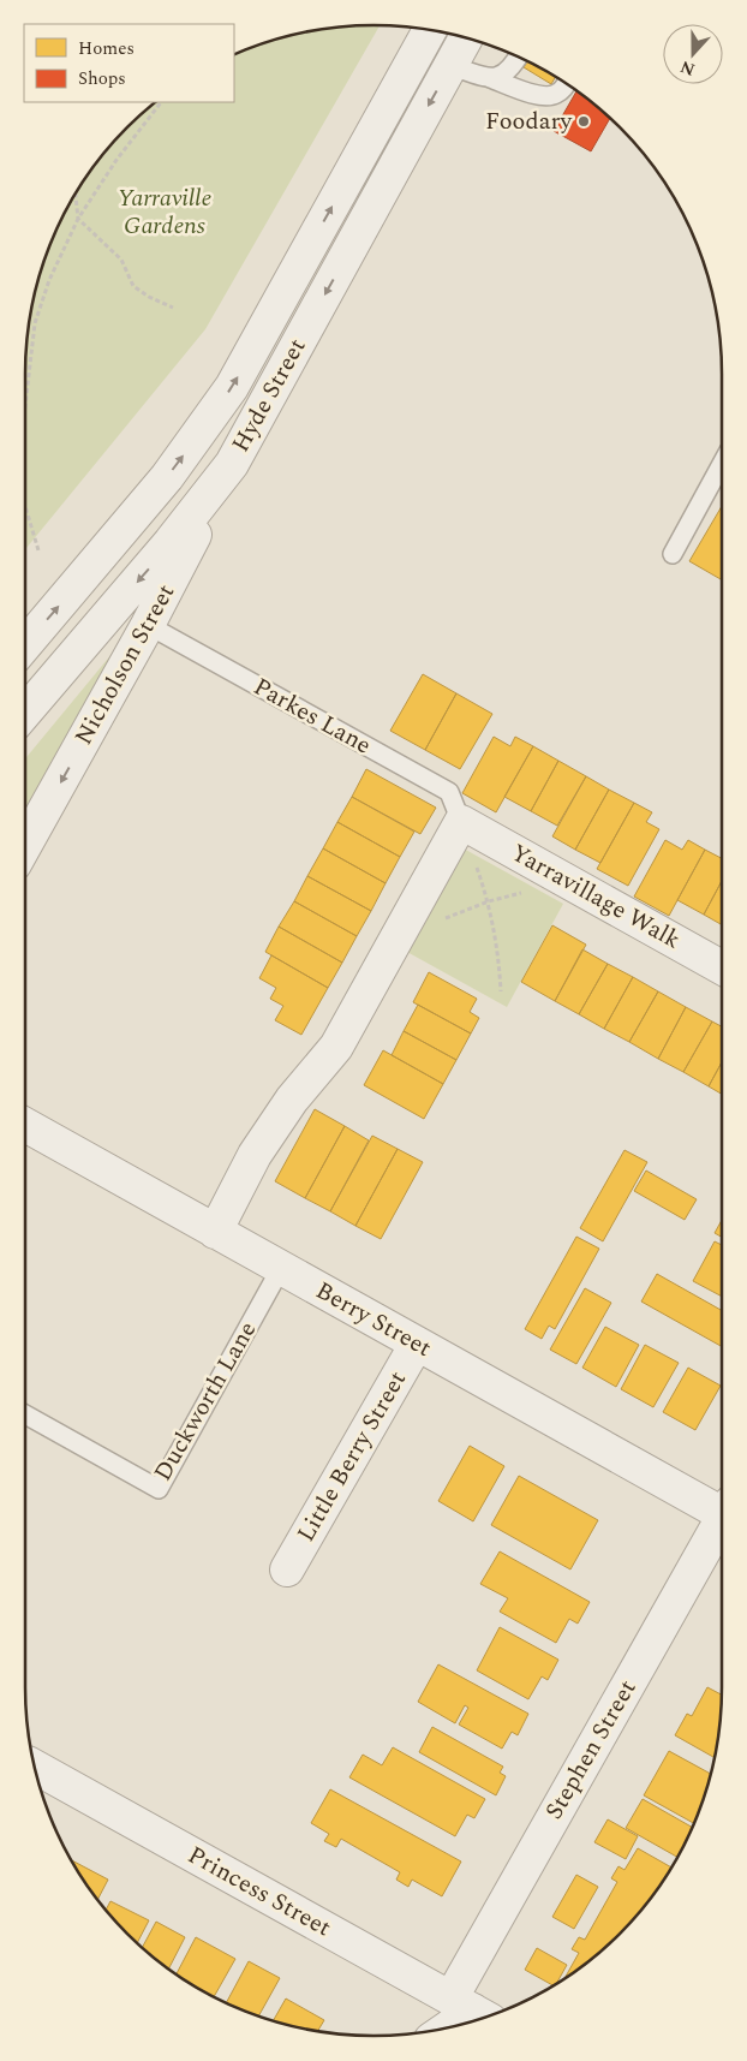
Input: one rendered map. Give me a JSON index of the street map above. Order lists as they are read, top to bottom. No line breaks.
{"streets":{"street":["Hyde Street","Nicholson Street","Yarravillage Walk","Berry Street","Little Berry Street","Stephen Street","Princess Street"],"lane":["Parkes Lane","Duckworth Lane"]},"crossings":[["Hyde Street","Nicholson Street"],["Nicholson Street","Parkes Lane"],["Parkes Lane","Yarravillage Walk"],["Berry Street","Duckworth Lane"],["Berry Street","Little Berry Street"],["Stephen Street","Princess Street"]],"one_way":["Nicholson Street"],"parks":["Yarraville Gardens"],"places":["Foodary"],"legend":["Homes","Shops"],"north":"bottom"}
